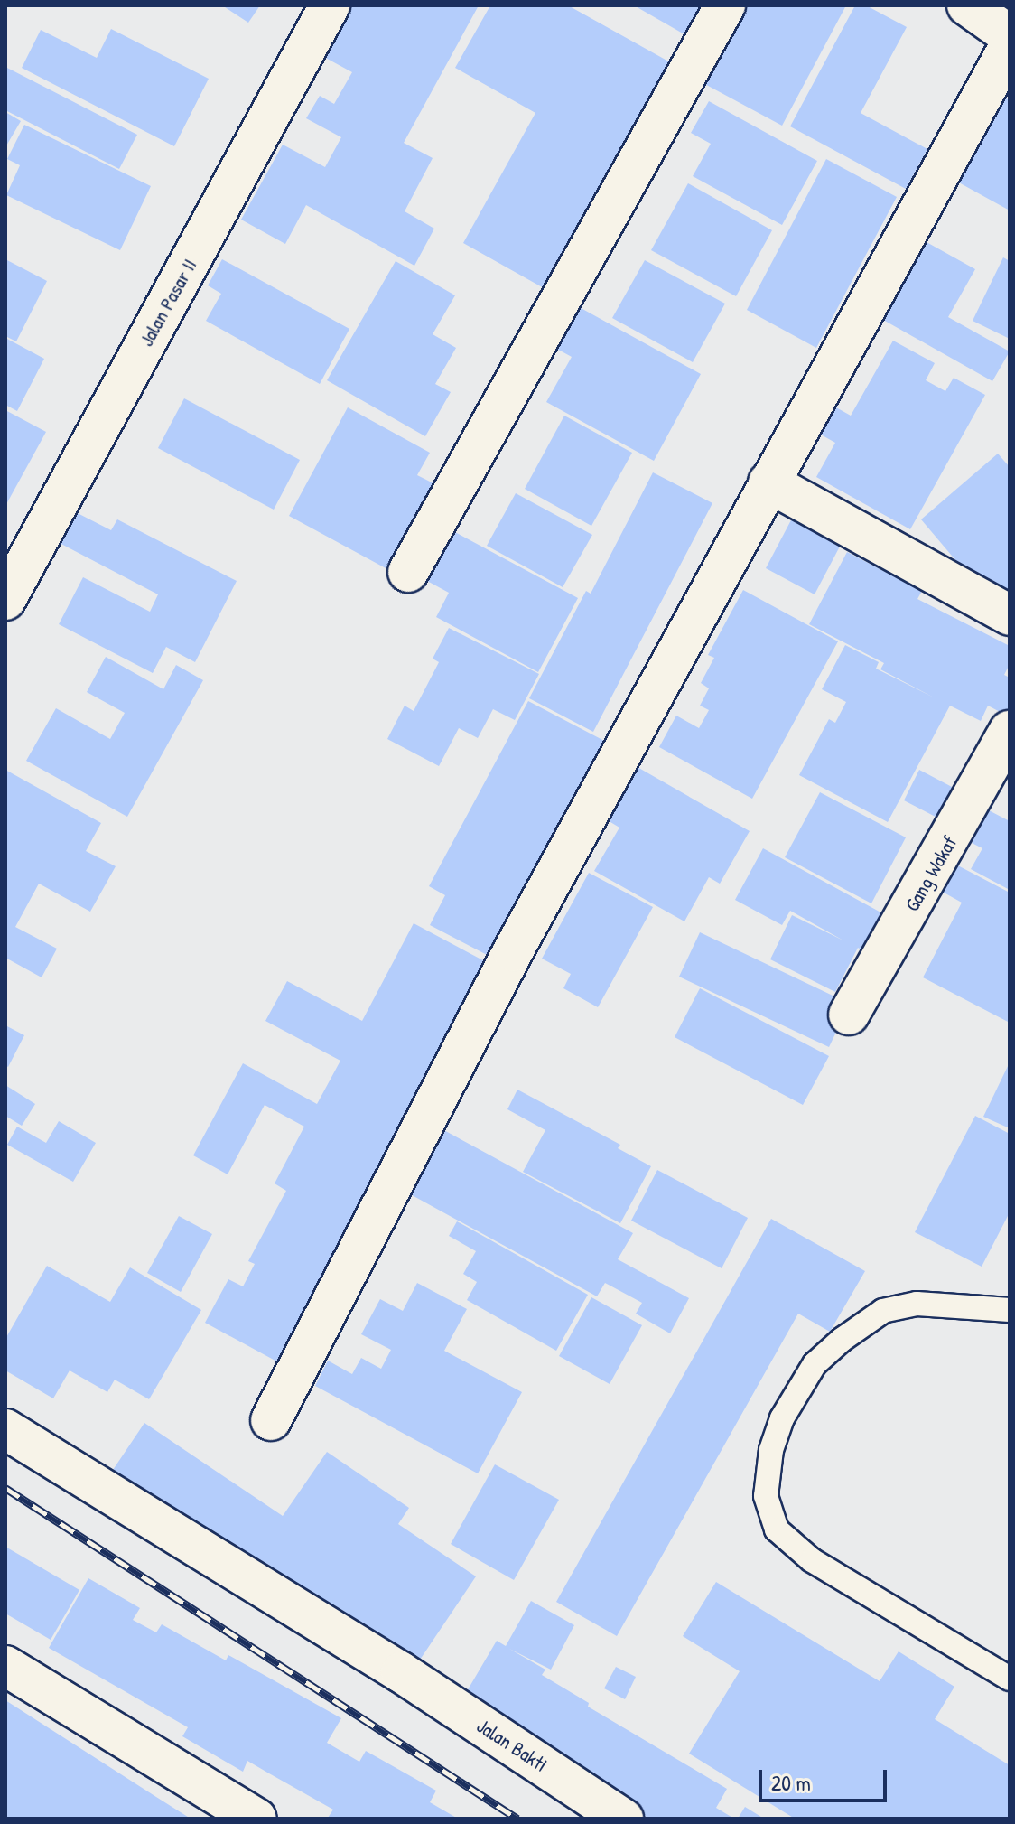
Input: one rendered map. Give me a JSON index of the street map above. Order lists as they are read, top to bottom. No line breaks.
{"streets":{"street":["Jalan Pasar II","Gang Wakaf","Jalan Bakti"]},"scale_bar":"20 m"}
